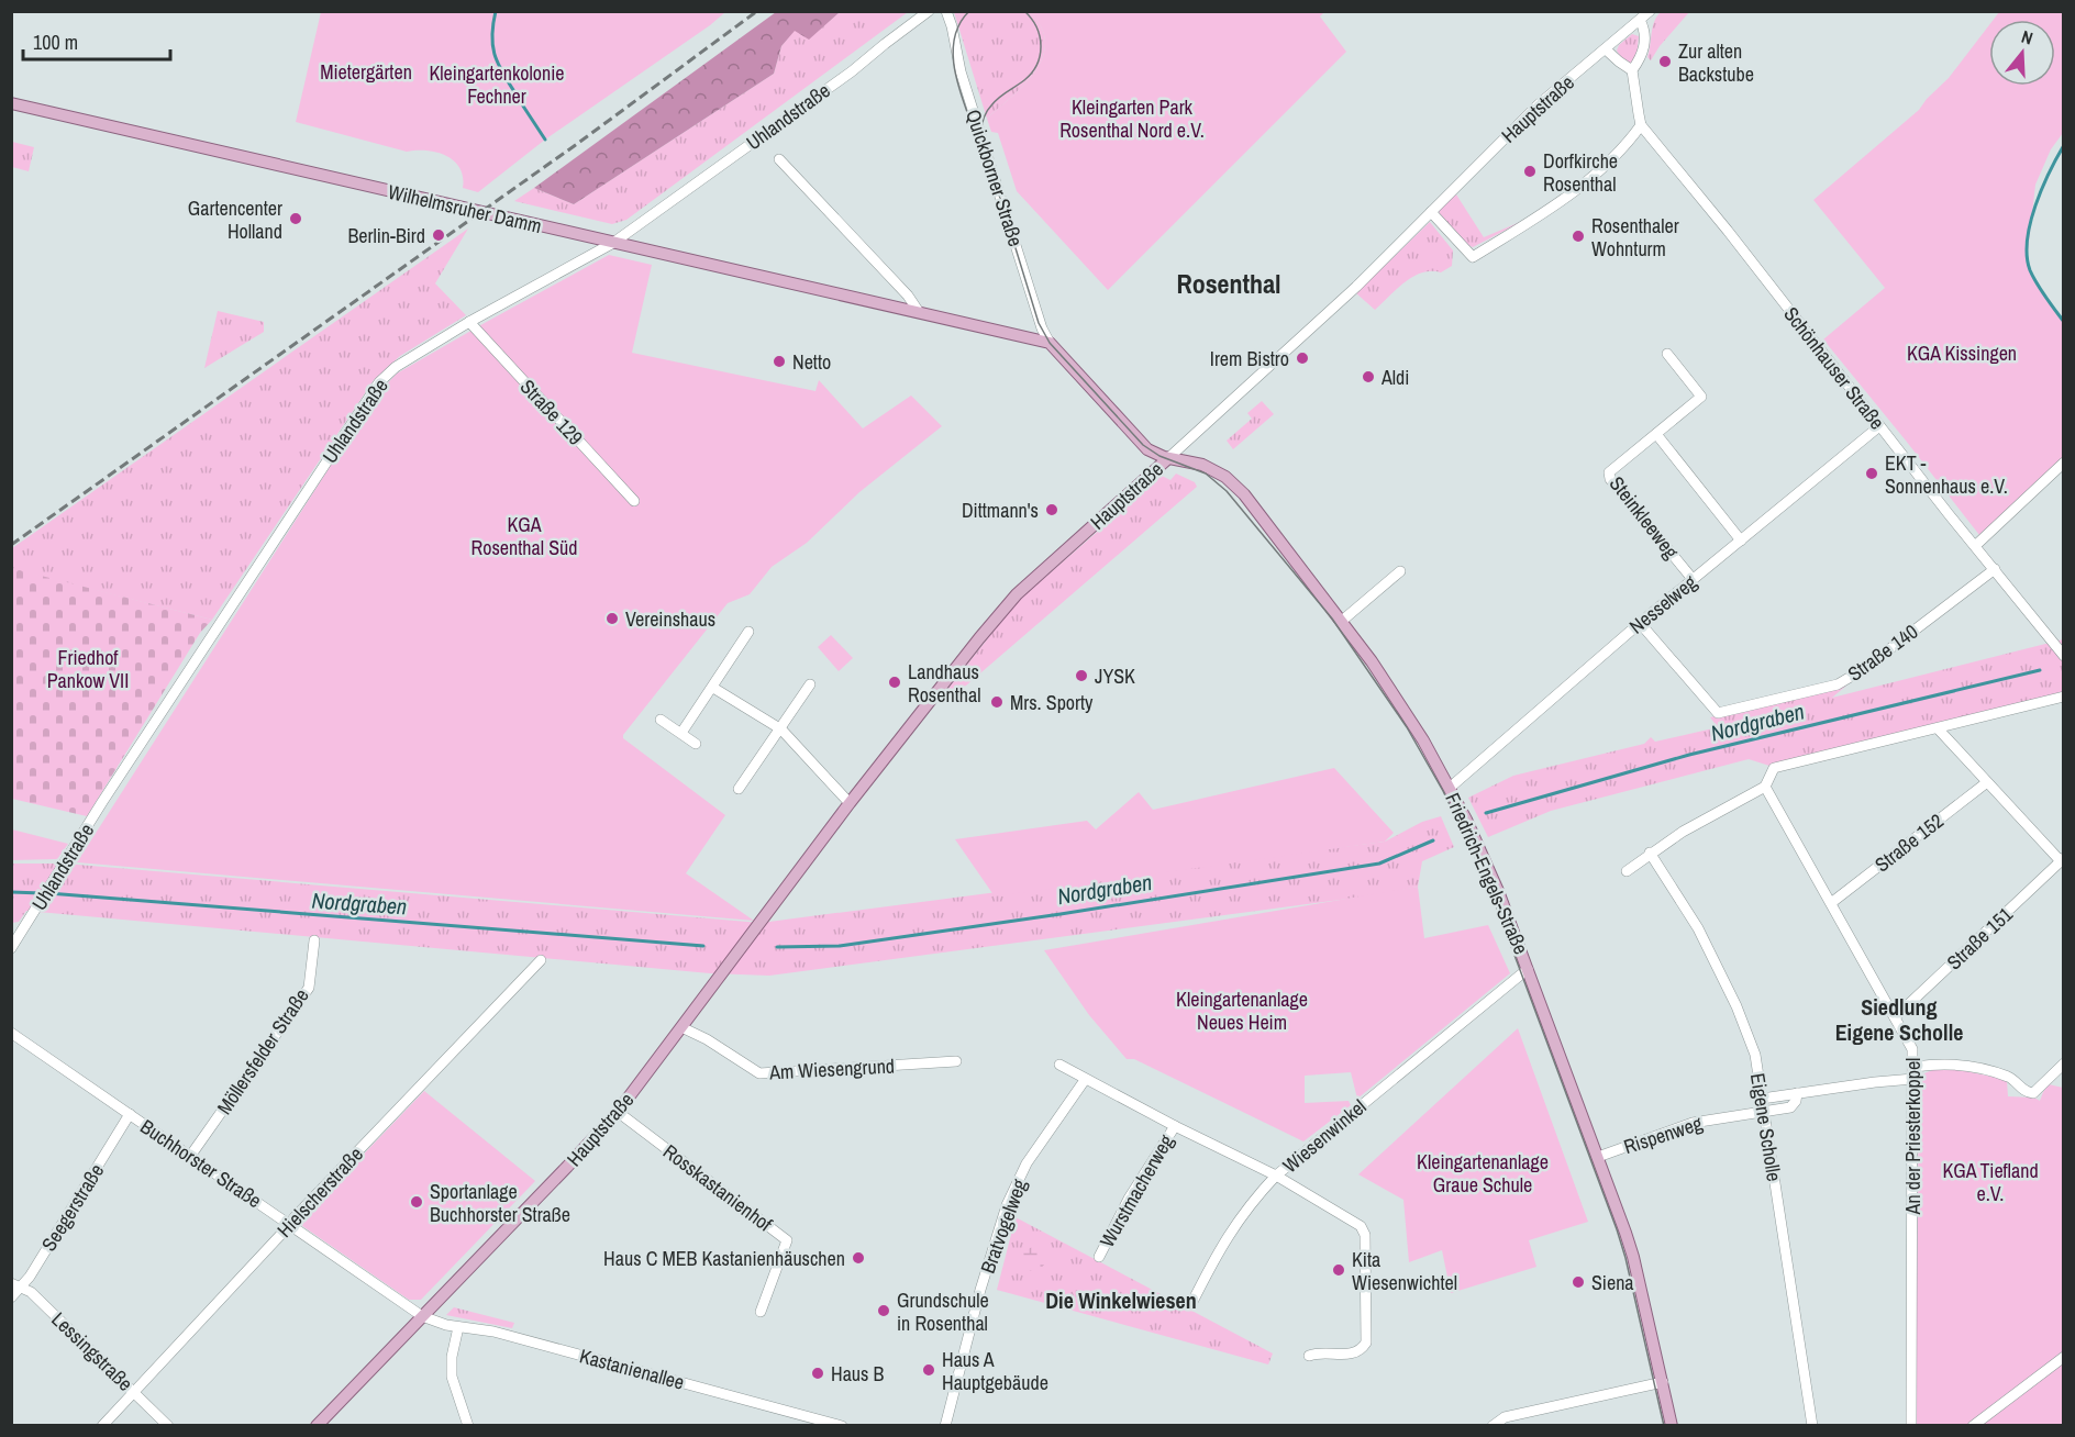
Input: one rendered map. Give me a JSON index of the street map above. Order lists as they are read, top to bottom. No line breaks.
{"streets":{"main road":["Hauptstraße","Wilhelmsruher Damm","Friedrich-Engels-Straße"],"street":["Uhlandstraße","Quickborner Straße","Schönhauser Straße","Straße 129","Steinkleeweg","Nesselweg","Straße 140","Straße 152","Straße 151","Möllersfelder Straße","Am Wiesengrund","Eigene Scholle","Rispenweg","Wiesenwinkel","An der Priesterkoppel","Buchhorster Straße","Rosskastanienhof","Wurstmacherweg","Hielscherstraße","Seegerstraße","Bratvogelweg","Lessingstraße","Kastanienallee"]},"crossings":[["Hauptstraße","Friedrich-Engels-Straße"],["Hauptstraße","Am Wiesengrund"],["Hauptstraße","Buchhorster Straße"],["Hauptstraße","Rosskastanienhof"],["Hauptstraße","Kastanienallee"],["Uhlandstraße","Wilhelmsruher Damm"],["Uhlandstraße","Straße 129"],["Quickborner Straße","Wilhelmsruher Damm"],["Schönhauser Straße","Nesselweg"],["Schönhauser Straße","Straße 140"],["Steinkleeweg","Nesselweg"],["Nesselweg","Straße 140"],["Nesselweg","Friedrich-Engels-Straße"],["Straße 152","An der Priesterkoppel"],["Friedrich-Engels-Straße","Rispenweg"],["Friedrich-Engels-Straße","Wiesenwinkel"],["Straße 151","An der Priesterkoppel"],["Möllersfelder Straße","Buchhorster Straße"],["Eigene Scholle","Rispenweg"],["Rispenweg","An der Priesterkoppel"],["Wiesenwinkel","Wurstmacherweg"],["Buchhorster Straße","Hielscherstraße"],["Buchhorster Straße","Seegerstraße"],["Buchhorster Straße","Kastanienallee"],["Wurstmacherweg","Bratvogelweg"],["Hielscherstraße","Lessingstraße"],["Seegerstraße","Lessingstraße"]],"districts":["Rosenthal","Siedlung Eigene Scholle","Die Winkelwiesen"],"water":["Nordgraben"],"parks":["Mietergärten","Kleingartenkolonie Fechner","Kleingarten Park Rosenthal Nord e.V.","KGA Kissingen","KGA Rosenthal Süd","Friedhof Pankow VII","Kleingartenanlage Neues Heim","Kleingartenanlage Graue Schule","KGA Tiefland e.V."],"places":["Zur alten Backstube","Dorfkirche Rosenthal","Gartencenter Holland","Berlin-Bird","Rosenthaler Wohnturm","Irem Bistro","Netto","Aldi","EKT - Sonnenhaus e.V.","Dittmann's","Vereinshaus","JYSK","Landhaus Rosenthal","Mrs. Sporty","Sportanlage Buchhorster Straße","Haus C MEB Kastanienhäuschen","Kita Wiesenwichtel","Siena","Grundschule in Rosenthal","Haus A Hauptgebäude","Haus B"],"scale_bar":"100 m","north":"top"}
